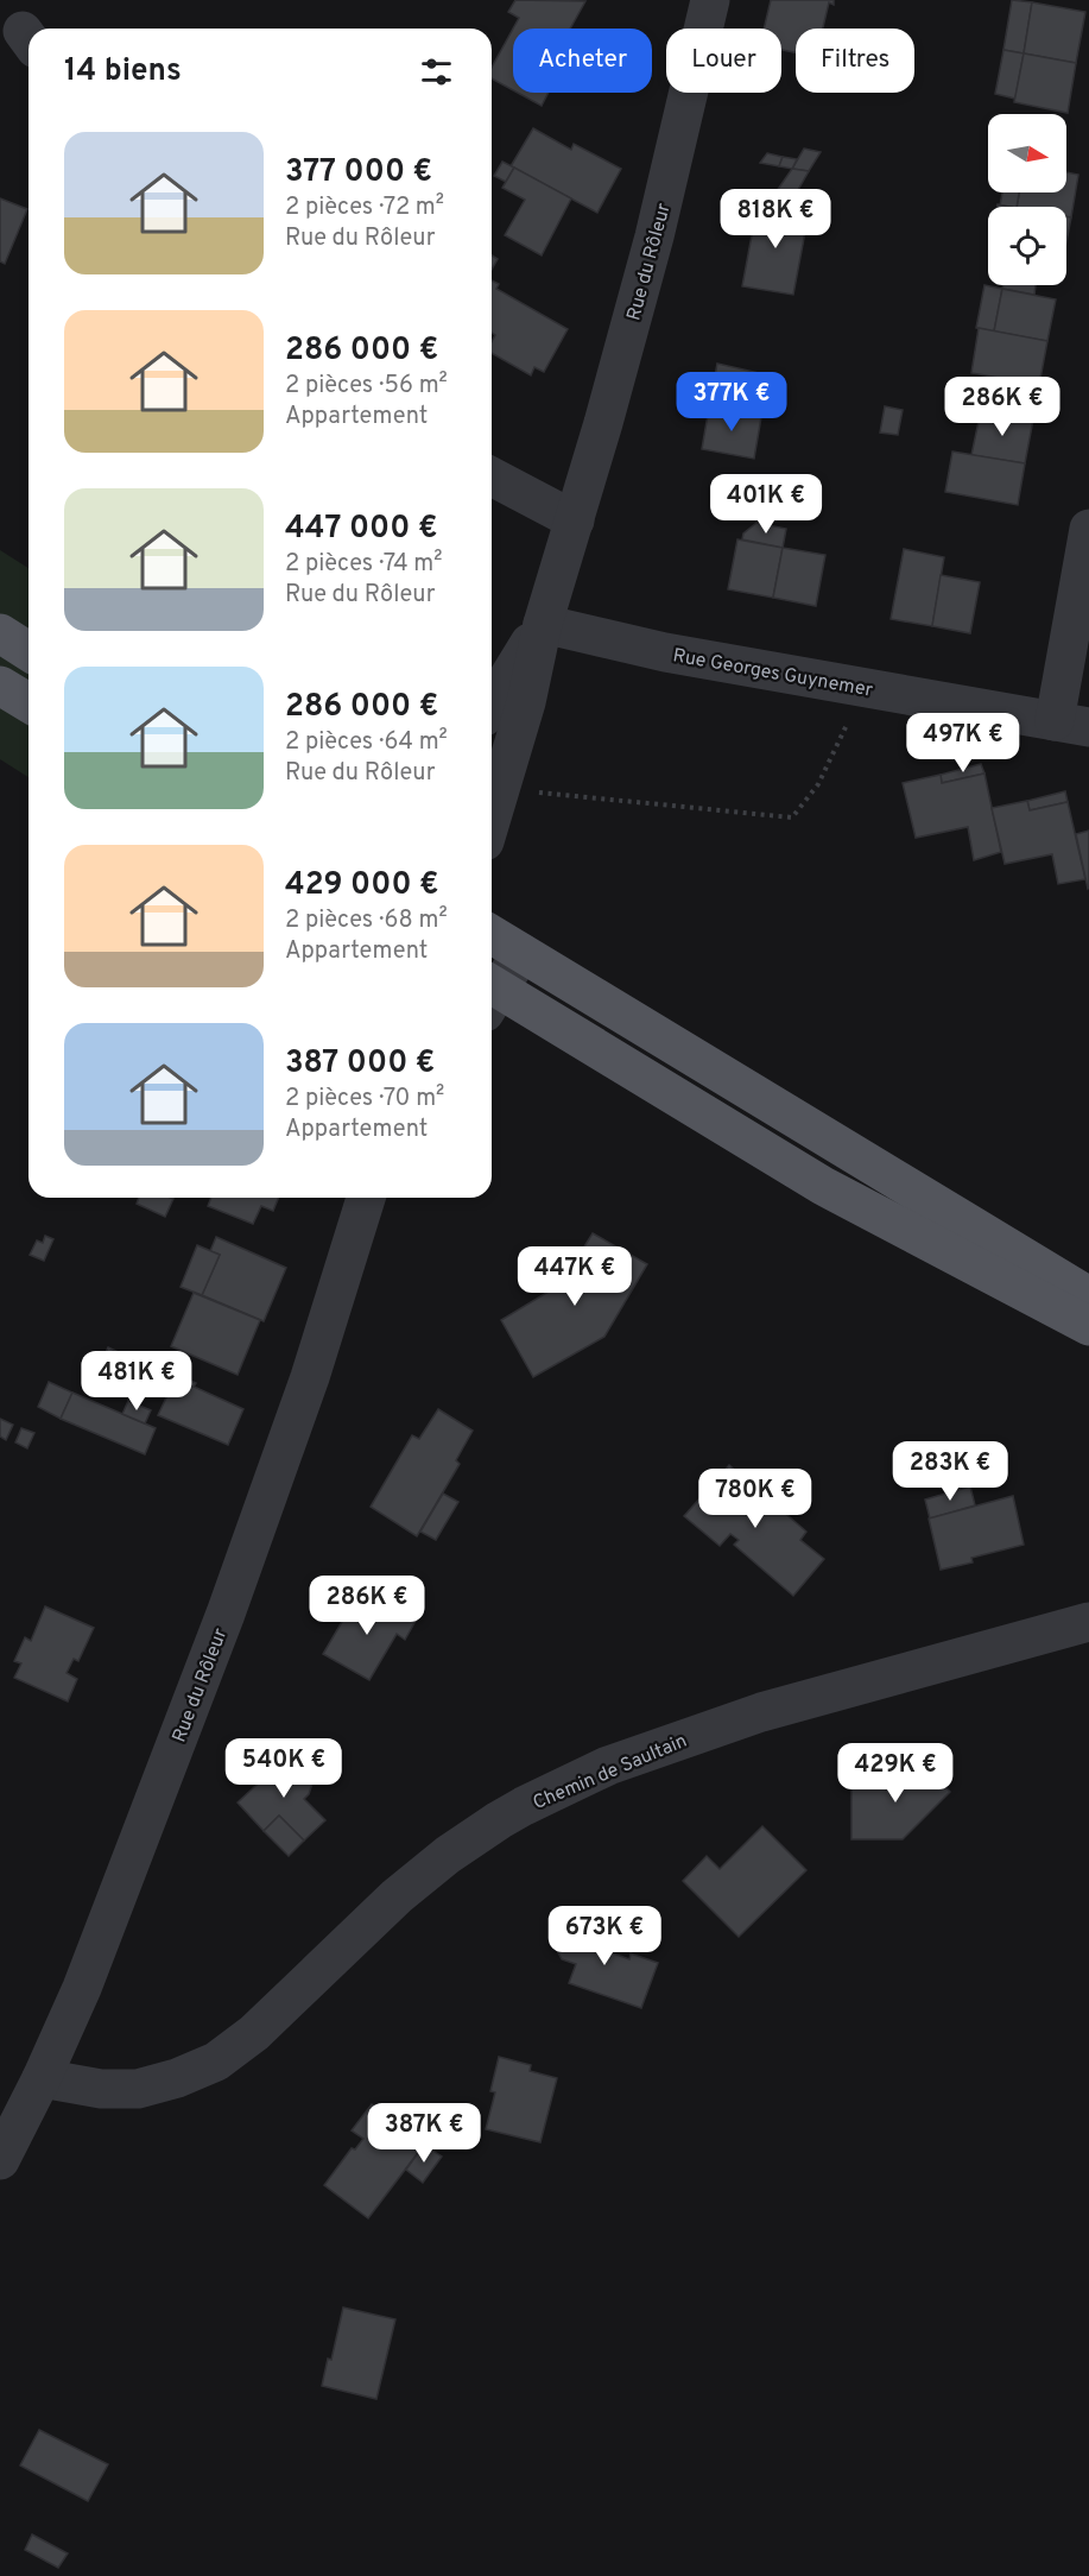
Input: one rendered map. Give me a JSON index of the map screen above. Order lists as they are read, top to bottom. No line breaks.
{"streets":{"street":["Rue du Rôleur","Rue Georges Guynemer","Chemin de Saultain"]},"crossings":[["Rue du Rôleur","Rue Georges Guynemer"],["Rue du Rôleur","Chemin de Saultain"]],"north":"right","page":{"chip":["Acheter","Louer","Filtres"],"heading":"14 biens","list":[{"name":"377 000 €","note":"2 pièces · 72 m² · Rue du Rôleur"},{"name":"286 000 €","note":"2 pièces · 56 m² · Appartement"},{"name":"447 000 €","note":"2 pièces · 74 m² · Rue du Rôleur"},{"name":"286 000 €","note":"2 pièces · 64 m² · Rue du Rôleur"},{"name":"429 000 €","note":"2 pièces · 68 m² · Appartement"},{"name":"387 000 €","note":"2 pièces · 70 m² · Appartement"}],"price":["818K €","377K €","286K €","401K €","497K €","447K €","481K €","283K €","780K €","286K €","540K €","429K €","673K €","387K €"]}}
